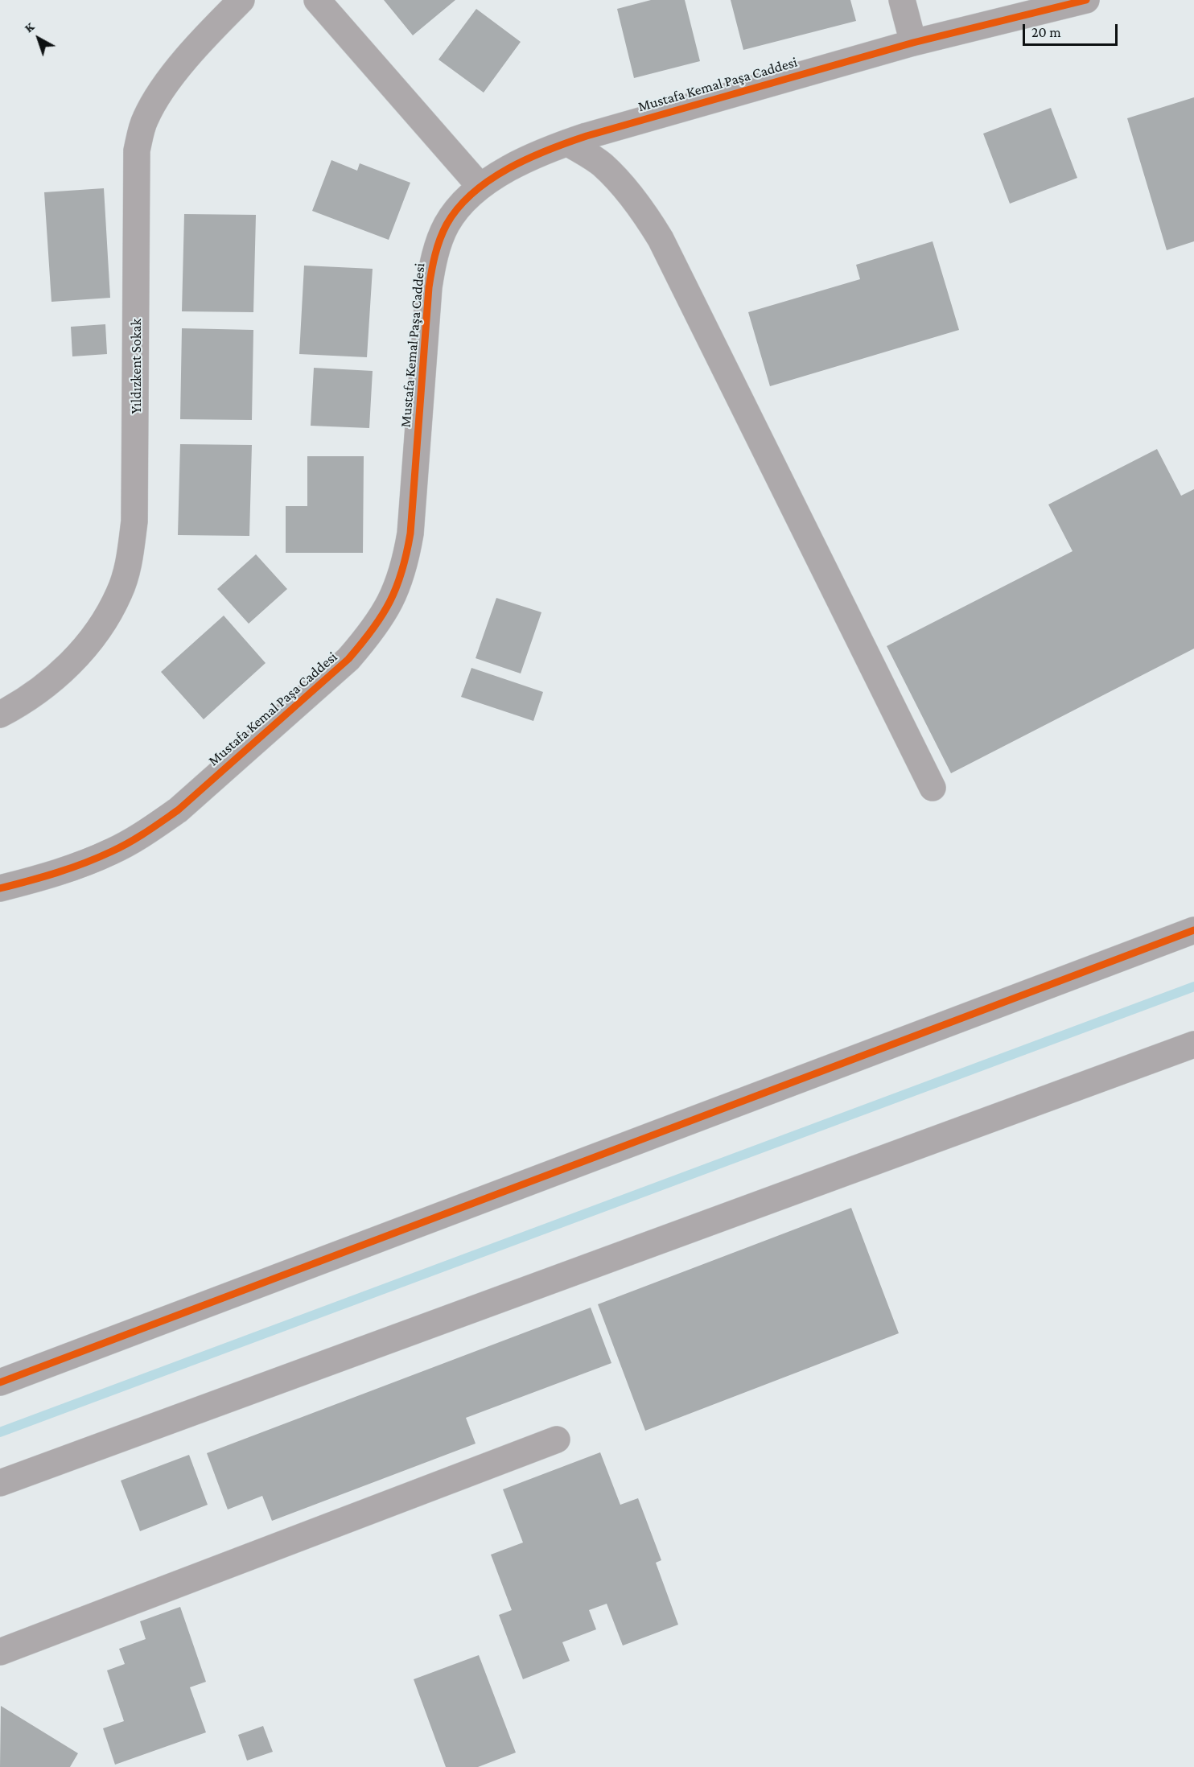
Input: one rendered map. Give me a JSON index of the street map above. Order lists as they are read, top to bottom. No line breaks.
{"streets":{"street":["Mustafa Kemal Paşa Caddesi","Yıldızkent Sokak"]},"scale_bar":"20 m","north":"top left"}
